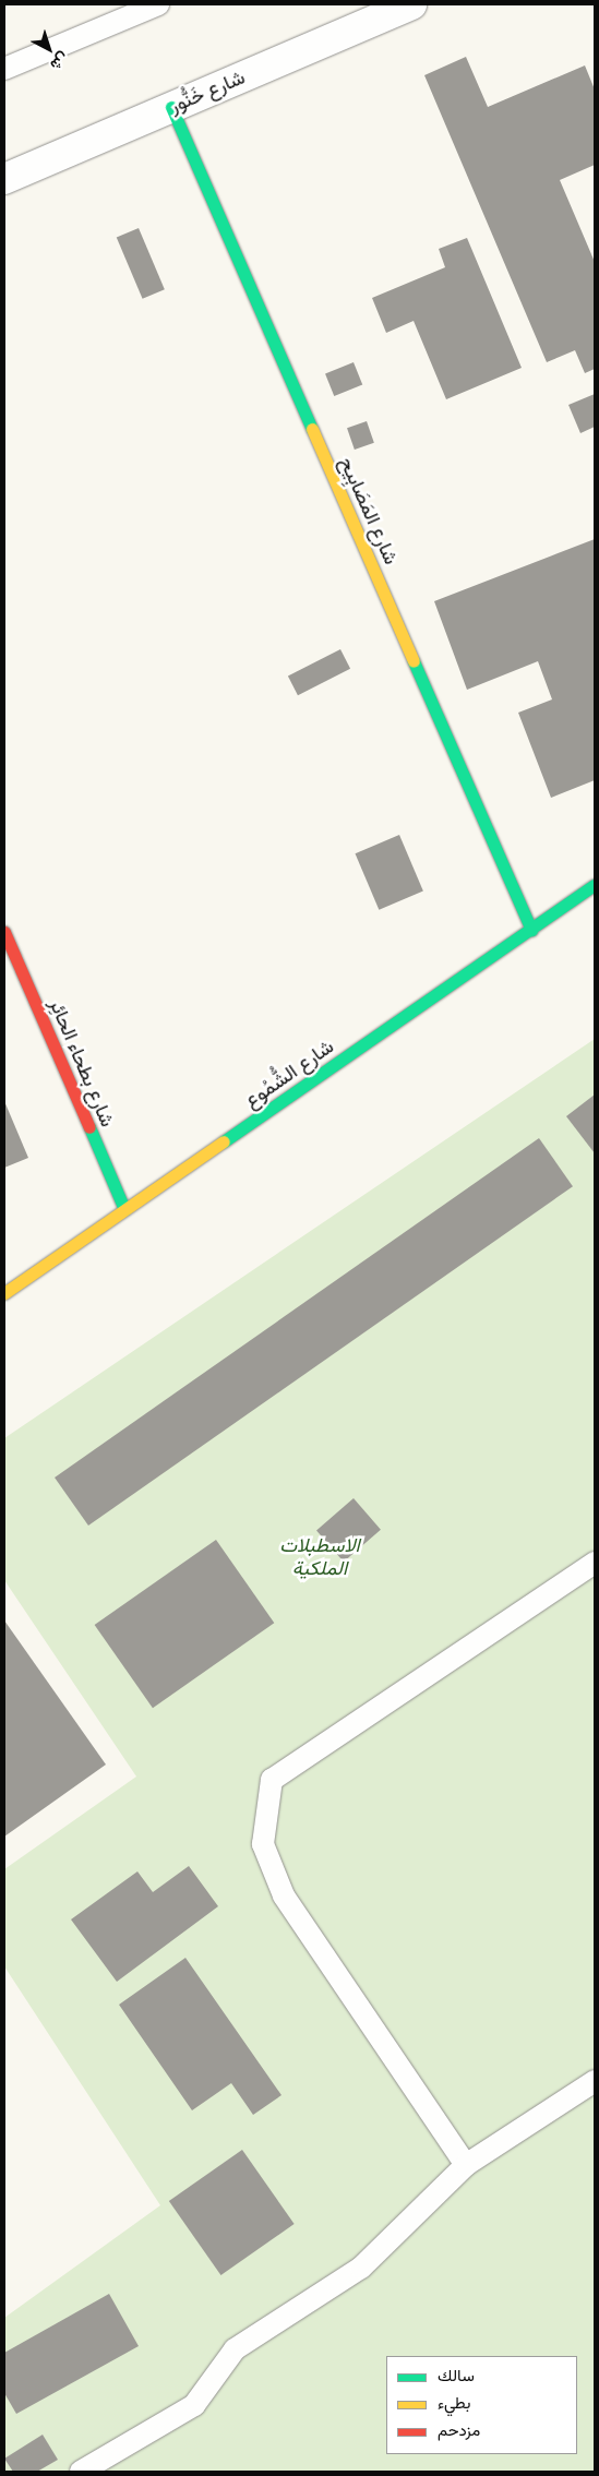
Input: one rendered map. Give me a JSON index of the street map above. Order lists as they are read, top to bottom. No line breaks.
{"streets":{"street":["شارع خَنُّور","شارع المَصَابِيح","شارع بطحاء الحائِر","شارع الشُّمُوع"]},"crossings":[["شارع خَنُّور","شارع المَصَابِيح"],["شارع المَصَابِيح","شارع الشُّمُوع"],["شارع بطحاء الحائِر","شارع الشُّمُوع"]],"parks":["الاسطبلات الملكية"],"legend":["سالك","بطيء","مزدحم"],"north":"bottom right"}
